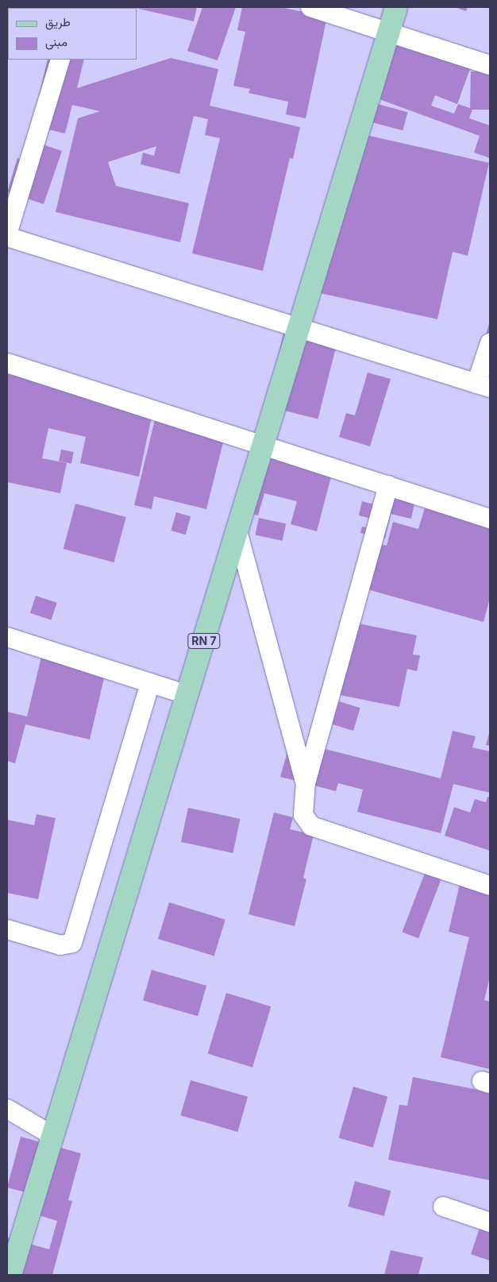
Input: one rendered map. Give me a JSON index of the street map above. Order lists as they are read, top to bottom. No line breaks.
{"streets":{"main road":["RN 7"]},"legend":["طريق","مبنى"]}
